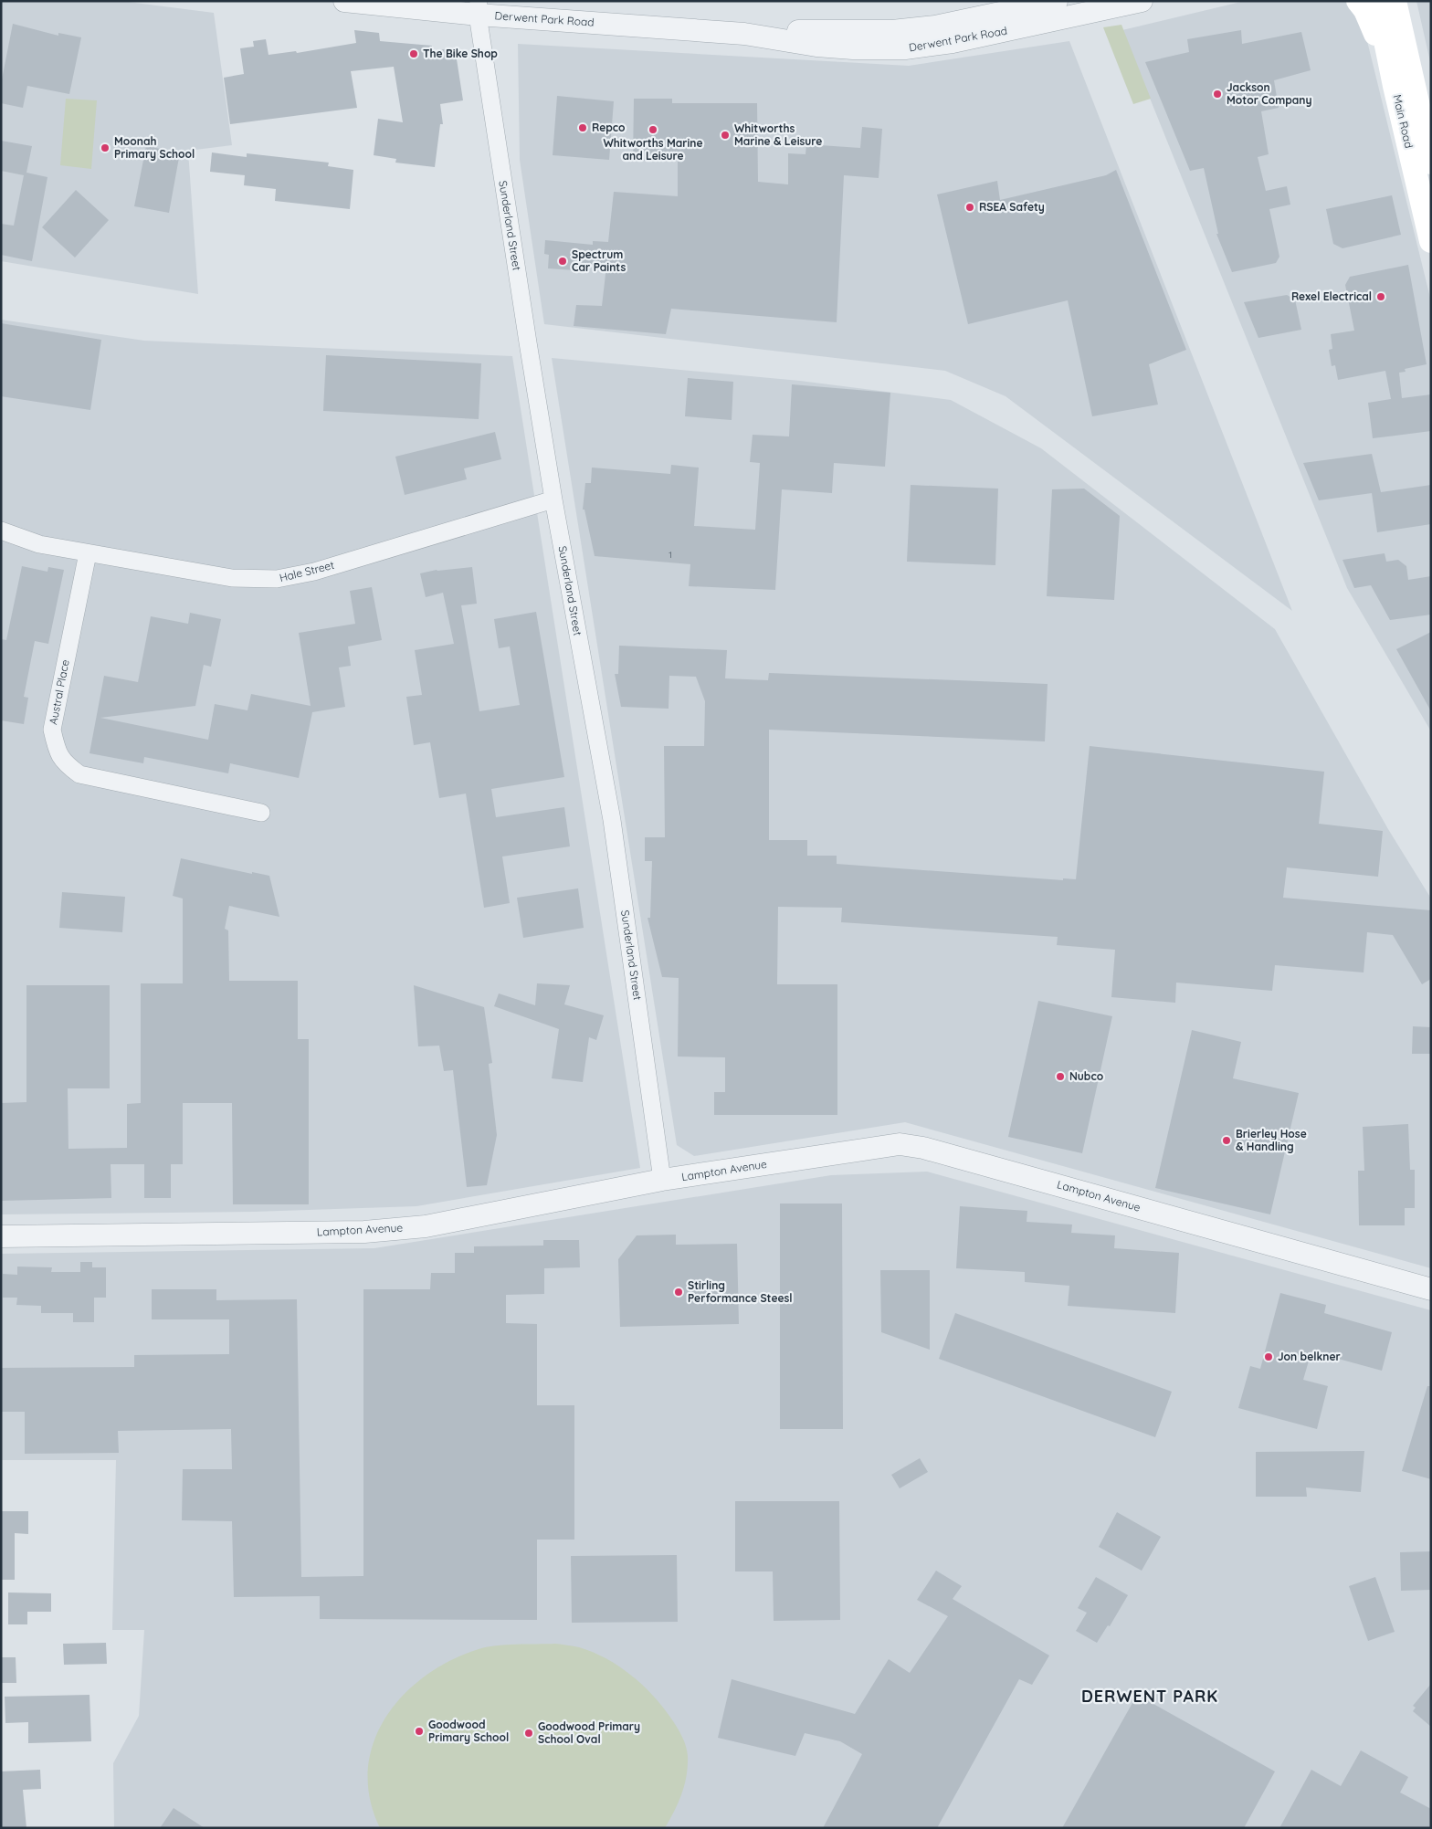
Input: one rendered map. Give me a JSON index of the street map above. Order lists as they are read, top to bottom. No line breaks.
{"streets":{"main road":["Main Road"],"street":["Derwent Park Road","Sunderland Street","Hale Street","Austral Place","Lampton Avenue"]},"crossings":[["Derwent Park Road","Sunderland Street"],["Sunderland Street","Hale Street"],["Sunderland Street","Lampton Avenue"],["Hale Street","Austral Place"]],"districts":["DERWENT PARK"],"places":["The Bike Shop","Jackson Motor Company","Repco","Whitworths Marine and Leisure","Whitworths Marine & Leisure","Moonah Primary School","RSEA Safety","Spectrum Car Paints","Rexel Electrical","Nubco","Brierley Hose & Handling","Stirling Performance Steesl","Jon belkner","Goodwood Primary School","Goodwood Primary School Oval"],"house_numbers":["1"]}
